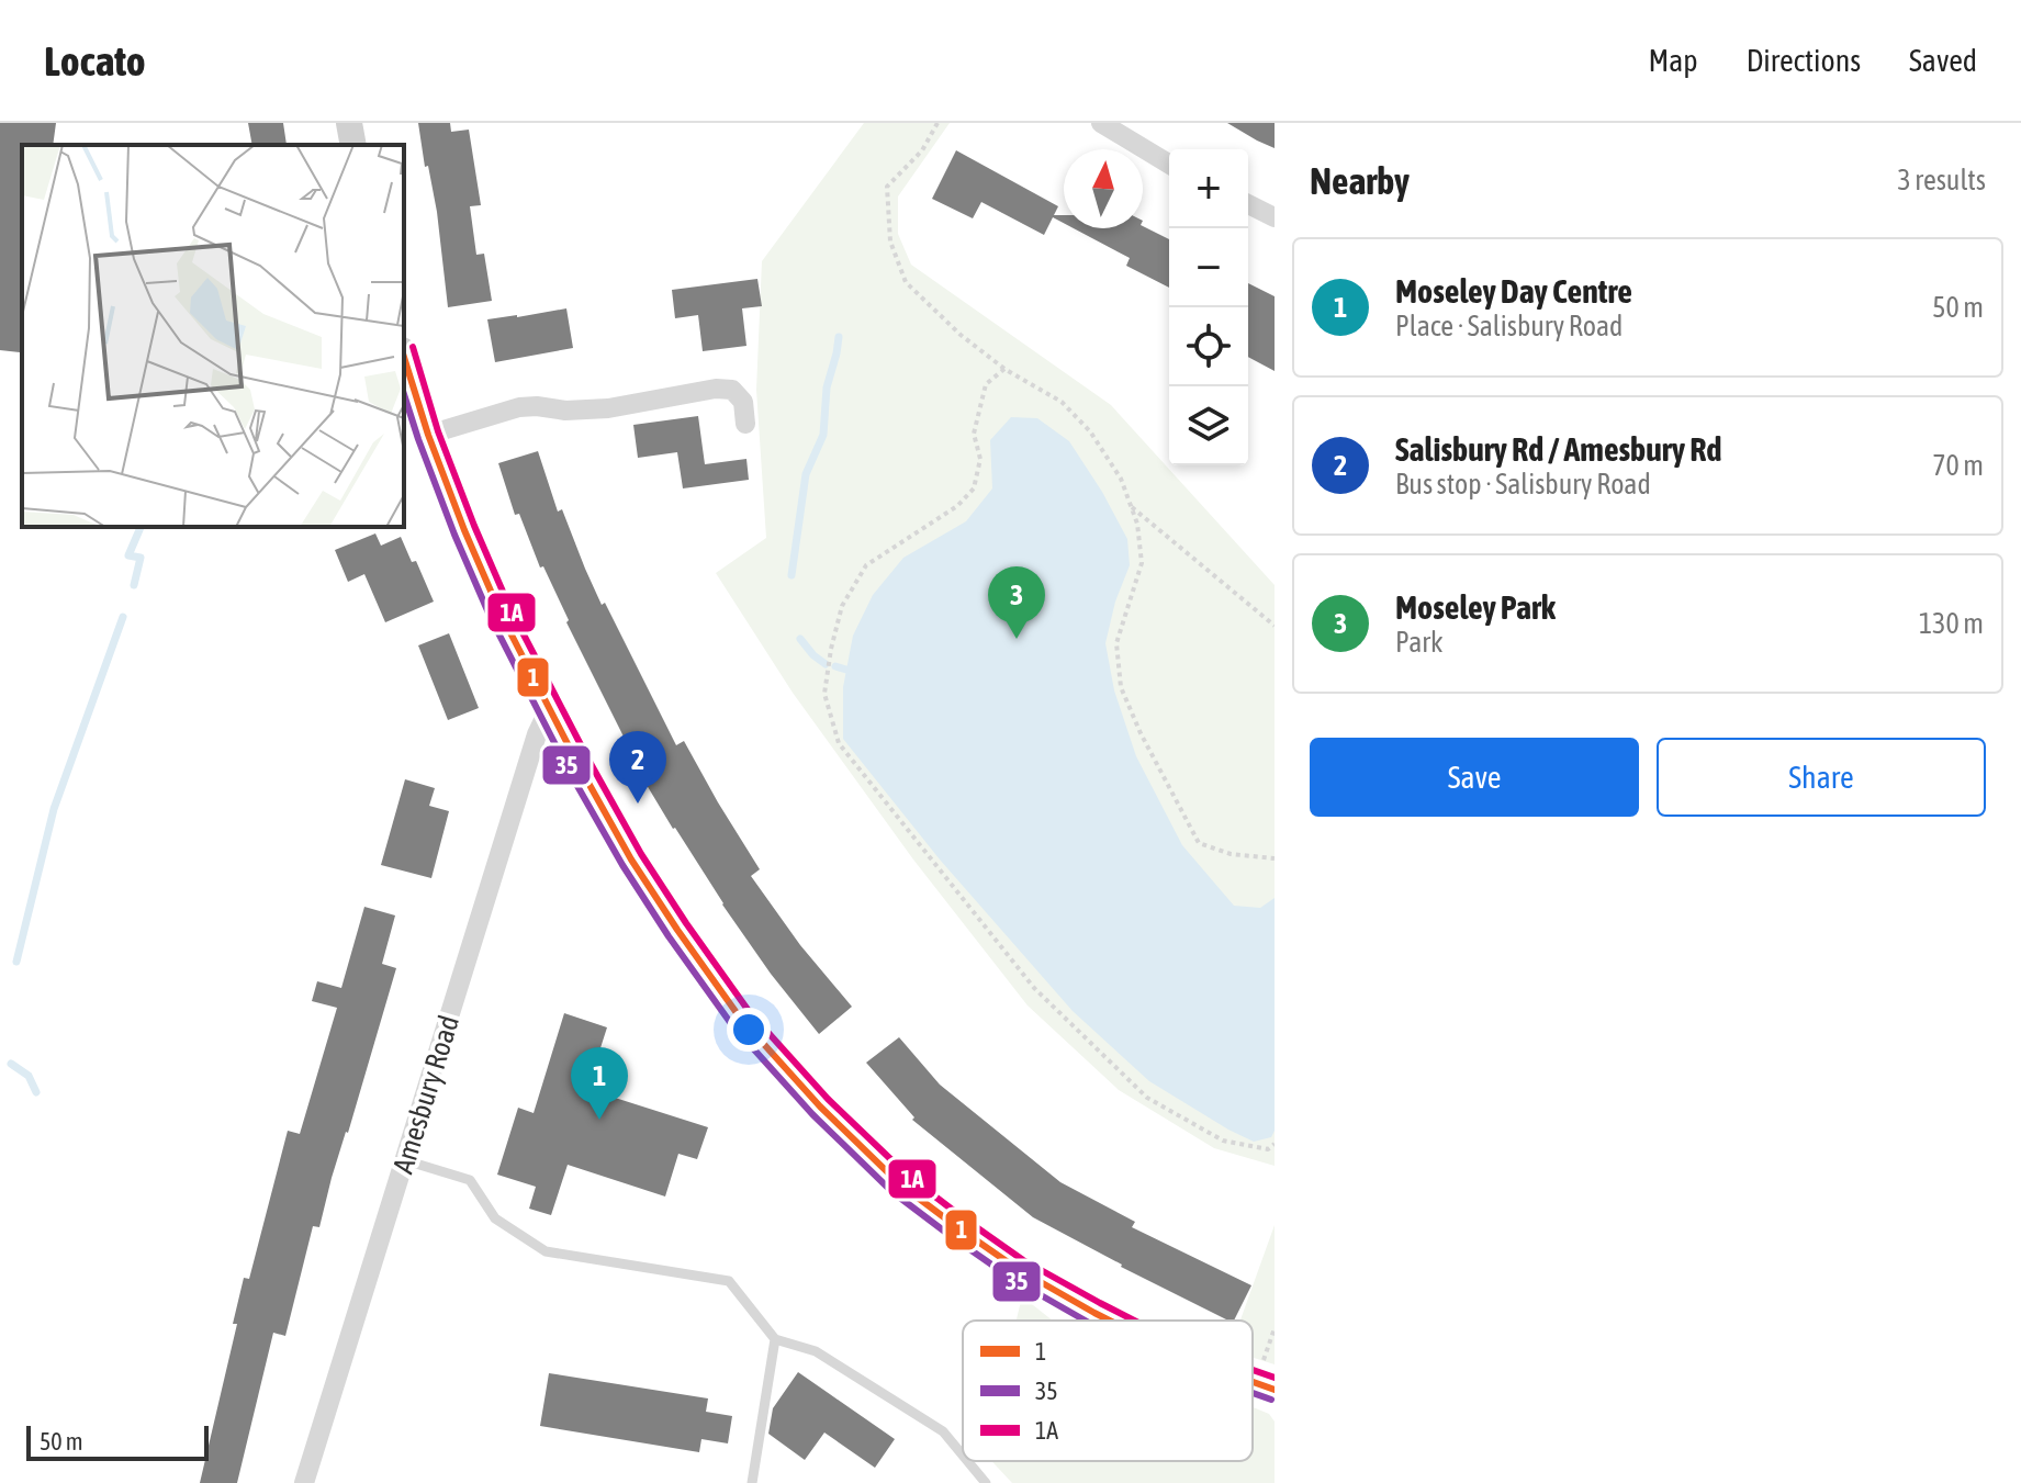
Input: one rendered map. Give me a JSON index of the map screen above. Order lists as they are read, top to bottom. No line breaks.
{"streets":{"street":["Amesbury Road"]},"lines":["transit line 1A","transit line 1","transit line 35"],"legend":["1","35","1A"],"scale_bar":"50 m","north":"top","page":{"header":"Locato","nav":["Map","Directions","Saved"],"heading":["Nearby","3 results"],"map_buttons":["+","−"],"list":[{"mark":"1","name":"Moseley Day Centre","note":"Place · Salisbury Road","value":"50 m"},{"mark":"2","name":"Salisbury Rd / Amesbury Rd","note":"Bus stop · Salisbury Road","value":"70 m"},{"mark":"3","name":"Moseley Park","note":"Park","value":"130 m"}],"pins":["3","2","1"],"buttons":["Save","Share"],"scale":"50 m"}}
